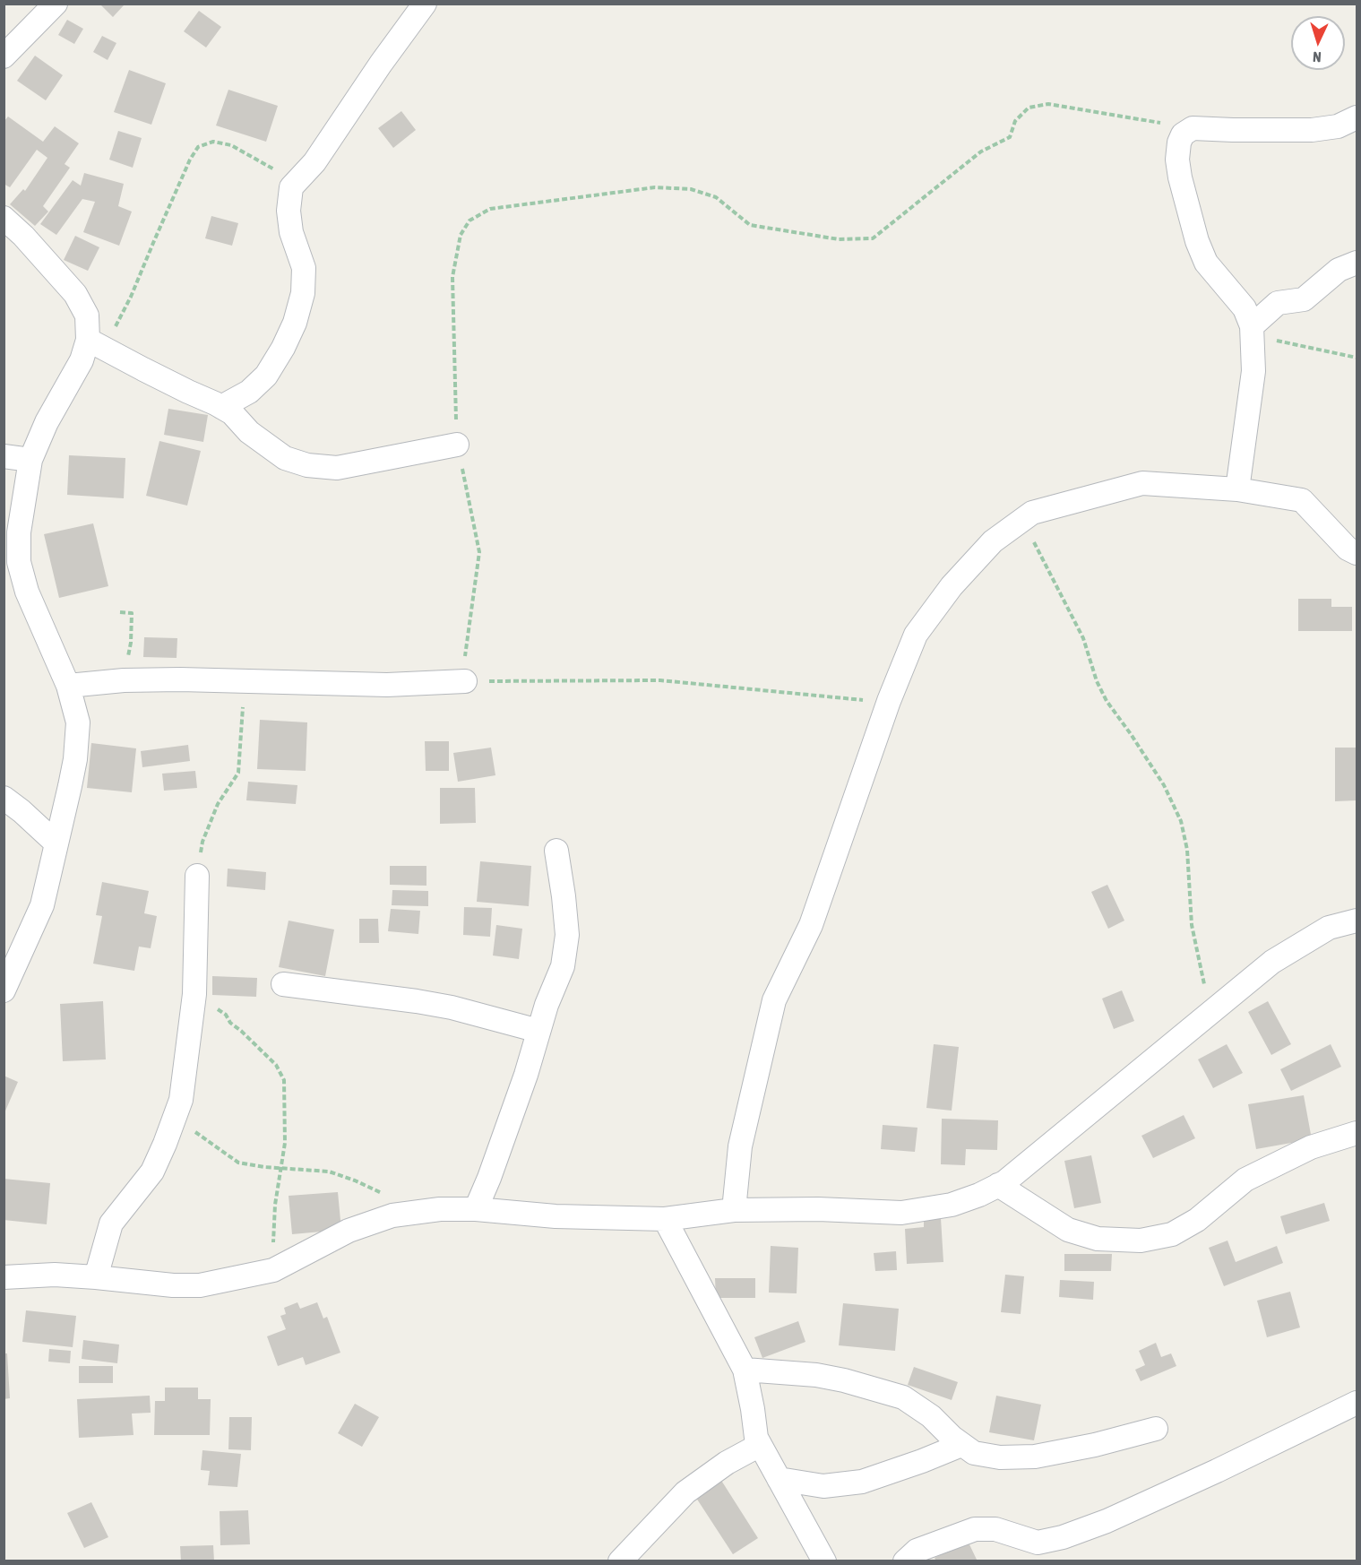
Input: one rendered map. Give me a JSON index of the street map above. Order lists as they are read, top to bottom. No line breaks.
{"north":"bottom"}
